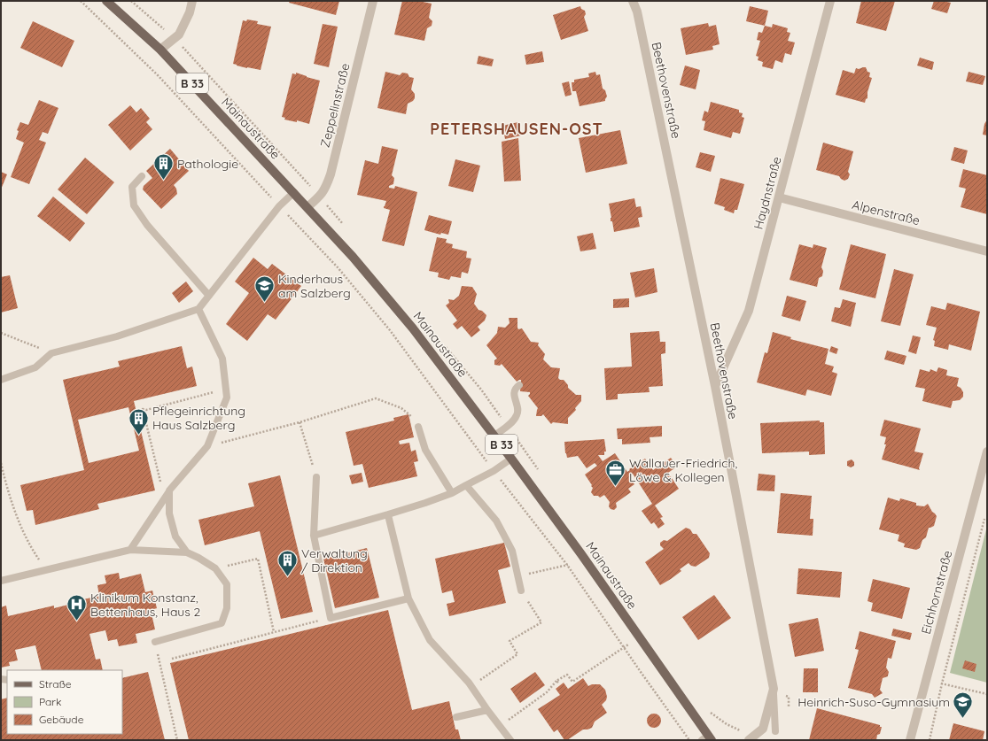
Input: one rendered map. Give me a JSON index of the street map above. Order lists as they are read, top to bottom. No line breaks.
{"streets":{"main road":["B 33","Mainaustraße"],"street":["Beethovenstraße","Zeppelinstraße","Haydnstraße","Alpenstraße","Eichhornstraße"]},"crossings":[["Beethovenstraße","Haydnstraße"],["Zeppelinstraße","Mainaustraße"],["Haydnstraße","Alpenstraße"]],"districts":["PETERSHAUSEN-OST"],"places":{"building":["Pathologie","Pflegeinrichtung Haus Salzberg","Verwaltung / Direktion"],"school or university":["Kinderhaus am Salzberg","Heinrich-Suso-Gymnasium"],"office":["Wallauer-Friedrich, Löwe & Kollegen"],"hospital":["Klinikum Konstanz, Bettenhaus, Haus 2"]},"legend":["Straße","Park","Gebäude"]}
